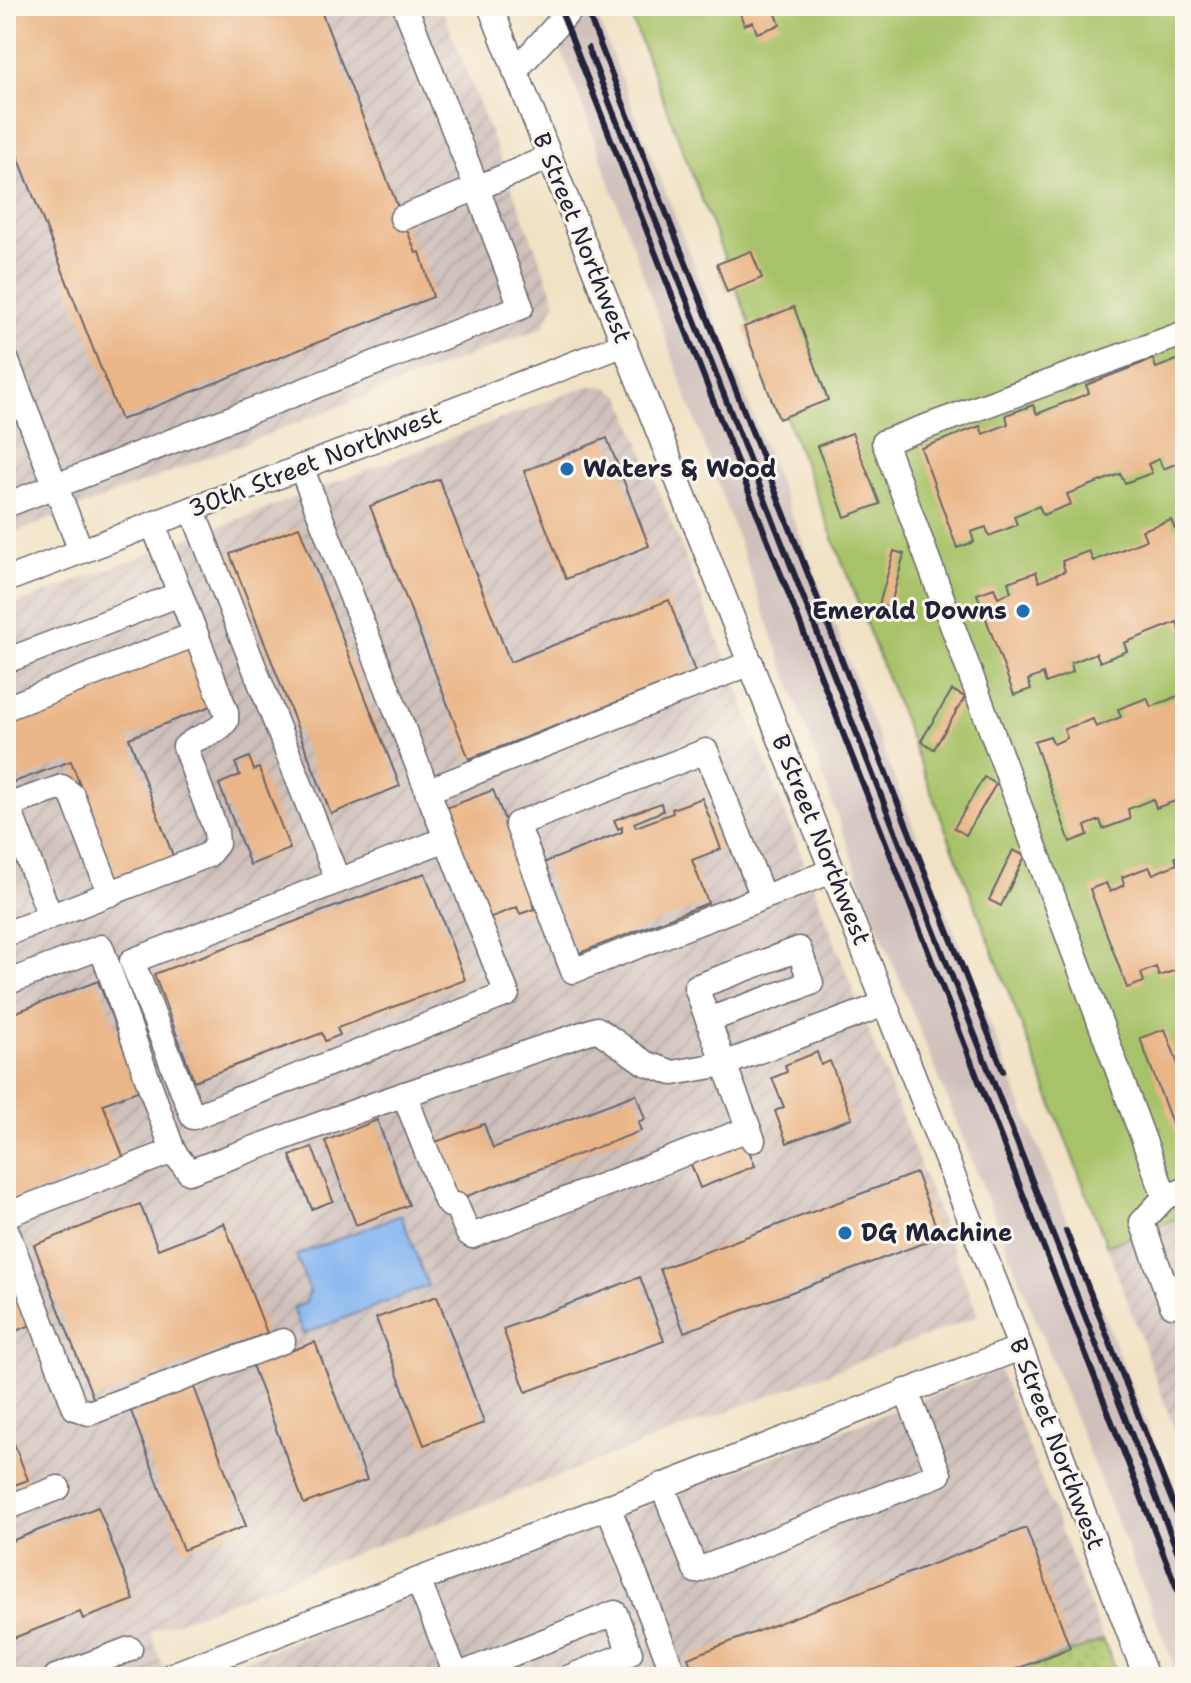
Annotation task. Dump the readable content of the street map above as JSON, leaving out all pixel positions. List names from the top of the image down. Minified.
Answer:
{"streets":{"street":["B Street Northwest","30th Street Northwest"]},"crossings":[["B Street Northwest","30th Street Northwest"]],"places":["Waters & Wood","Emerald Downs","DG Machine"]}
